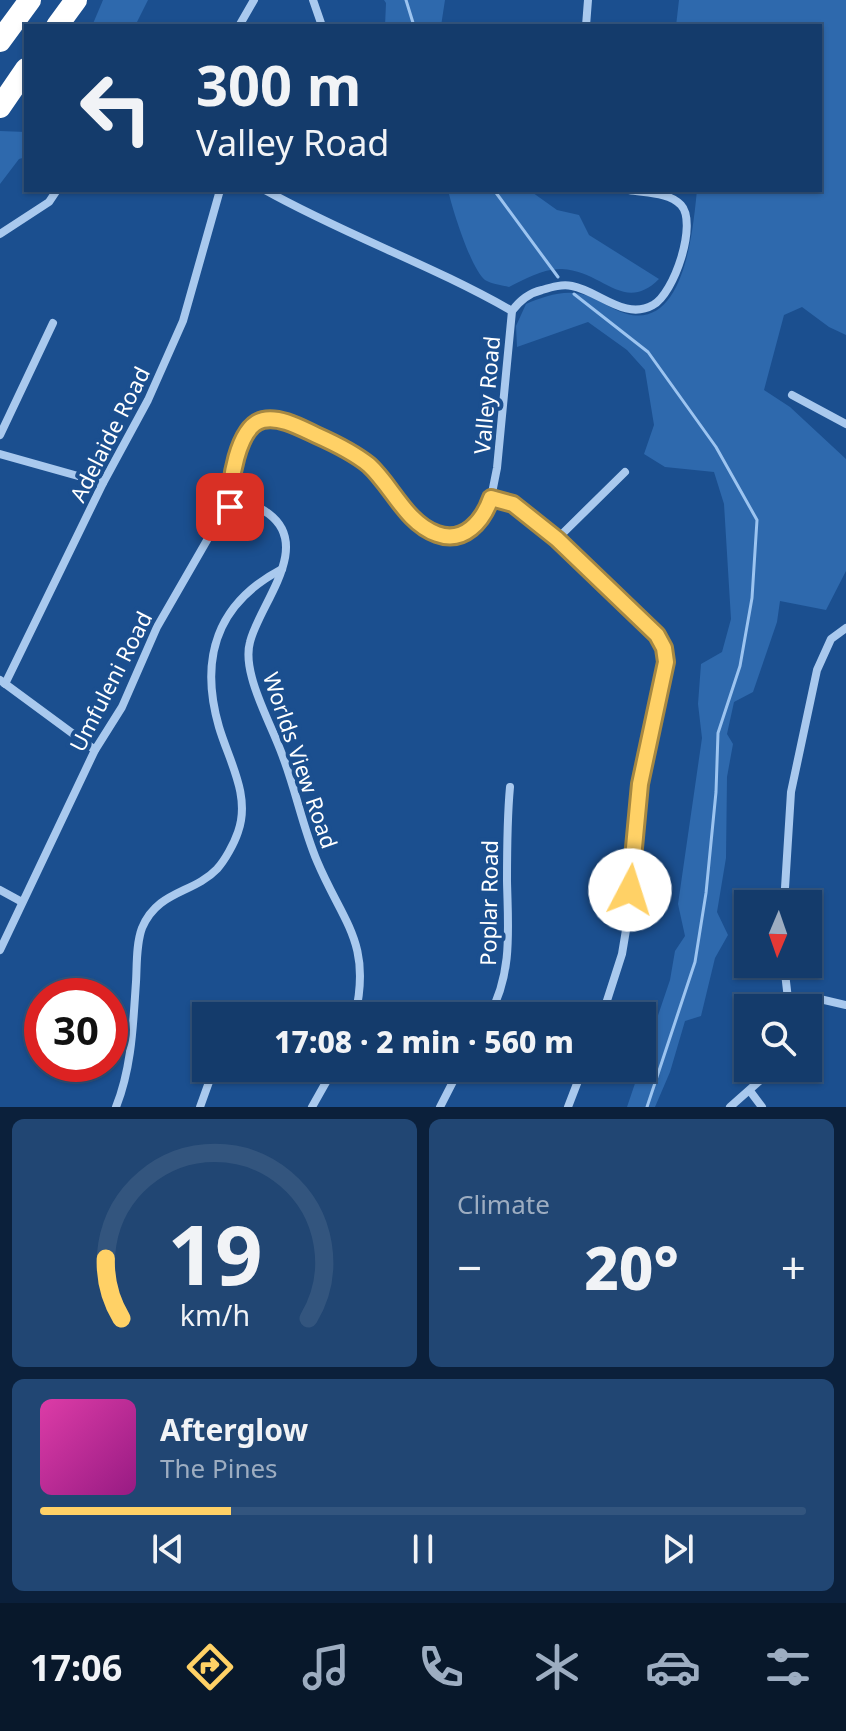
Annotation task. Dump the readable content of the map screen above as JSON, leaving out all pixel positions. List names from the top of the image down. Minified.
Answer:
{"streets":{"street":["Valley Road","Adelaide Road","Umfuleni Road","Worlds View Road","Poplar Road"]},"crossings":[["Valley Road","Umfuleni Road"],["Umfuleni Road","Worlds View Road"]],"north":"bottom","page":{"turn":["300 m","Valley Road"],"limit":"30","trip":"17:08 · 2 min · 560 m","tile":"Climate","heat":["−","20°","+"],"song":["Afterglow","The Pines"],"tabs":"17:06","gauge":["19","km/h"]}}
